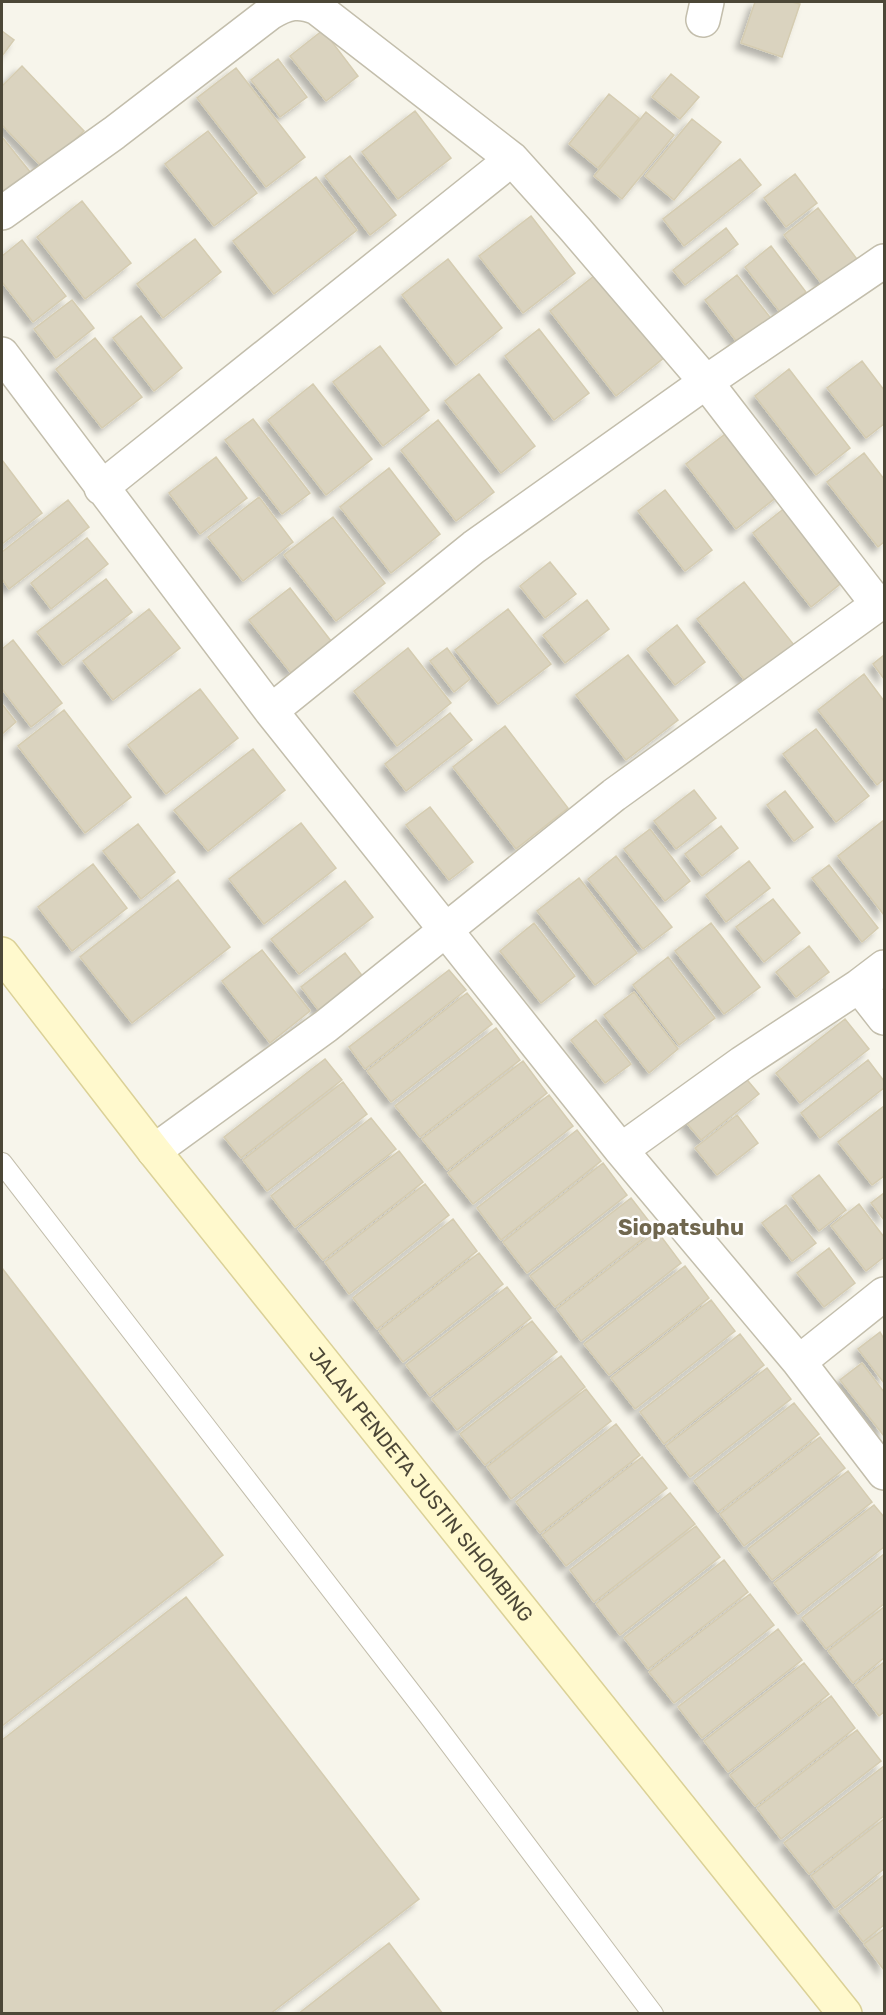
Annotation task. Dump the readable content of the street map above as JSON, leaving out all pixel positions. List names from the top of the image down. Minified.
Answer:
{"streets":{"street":["JALAN PENDETA JUSTIN SIHOMBING"]},"districts":["Siopatsuhu"]}
